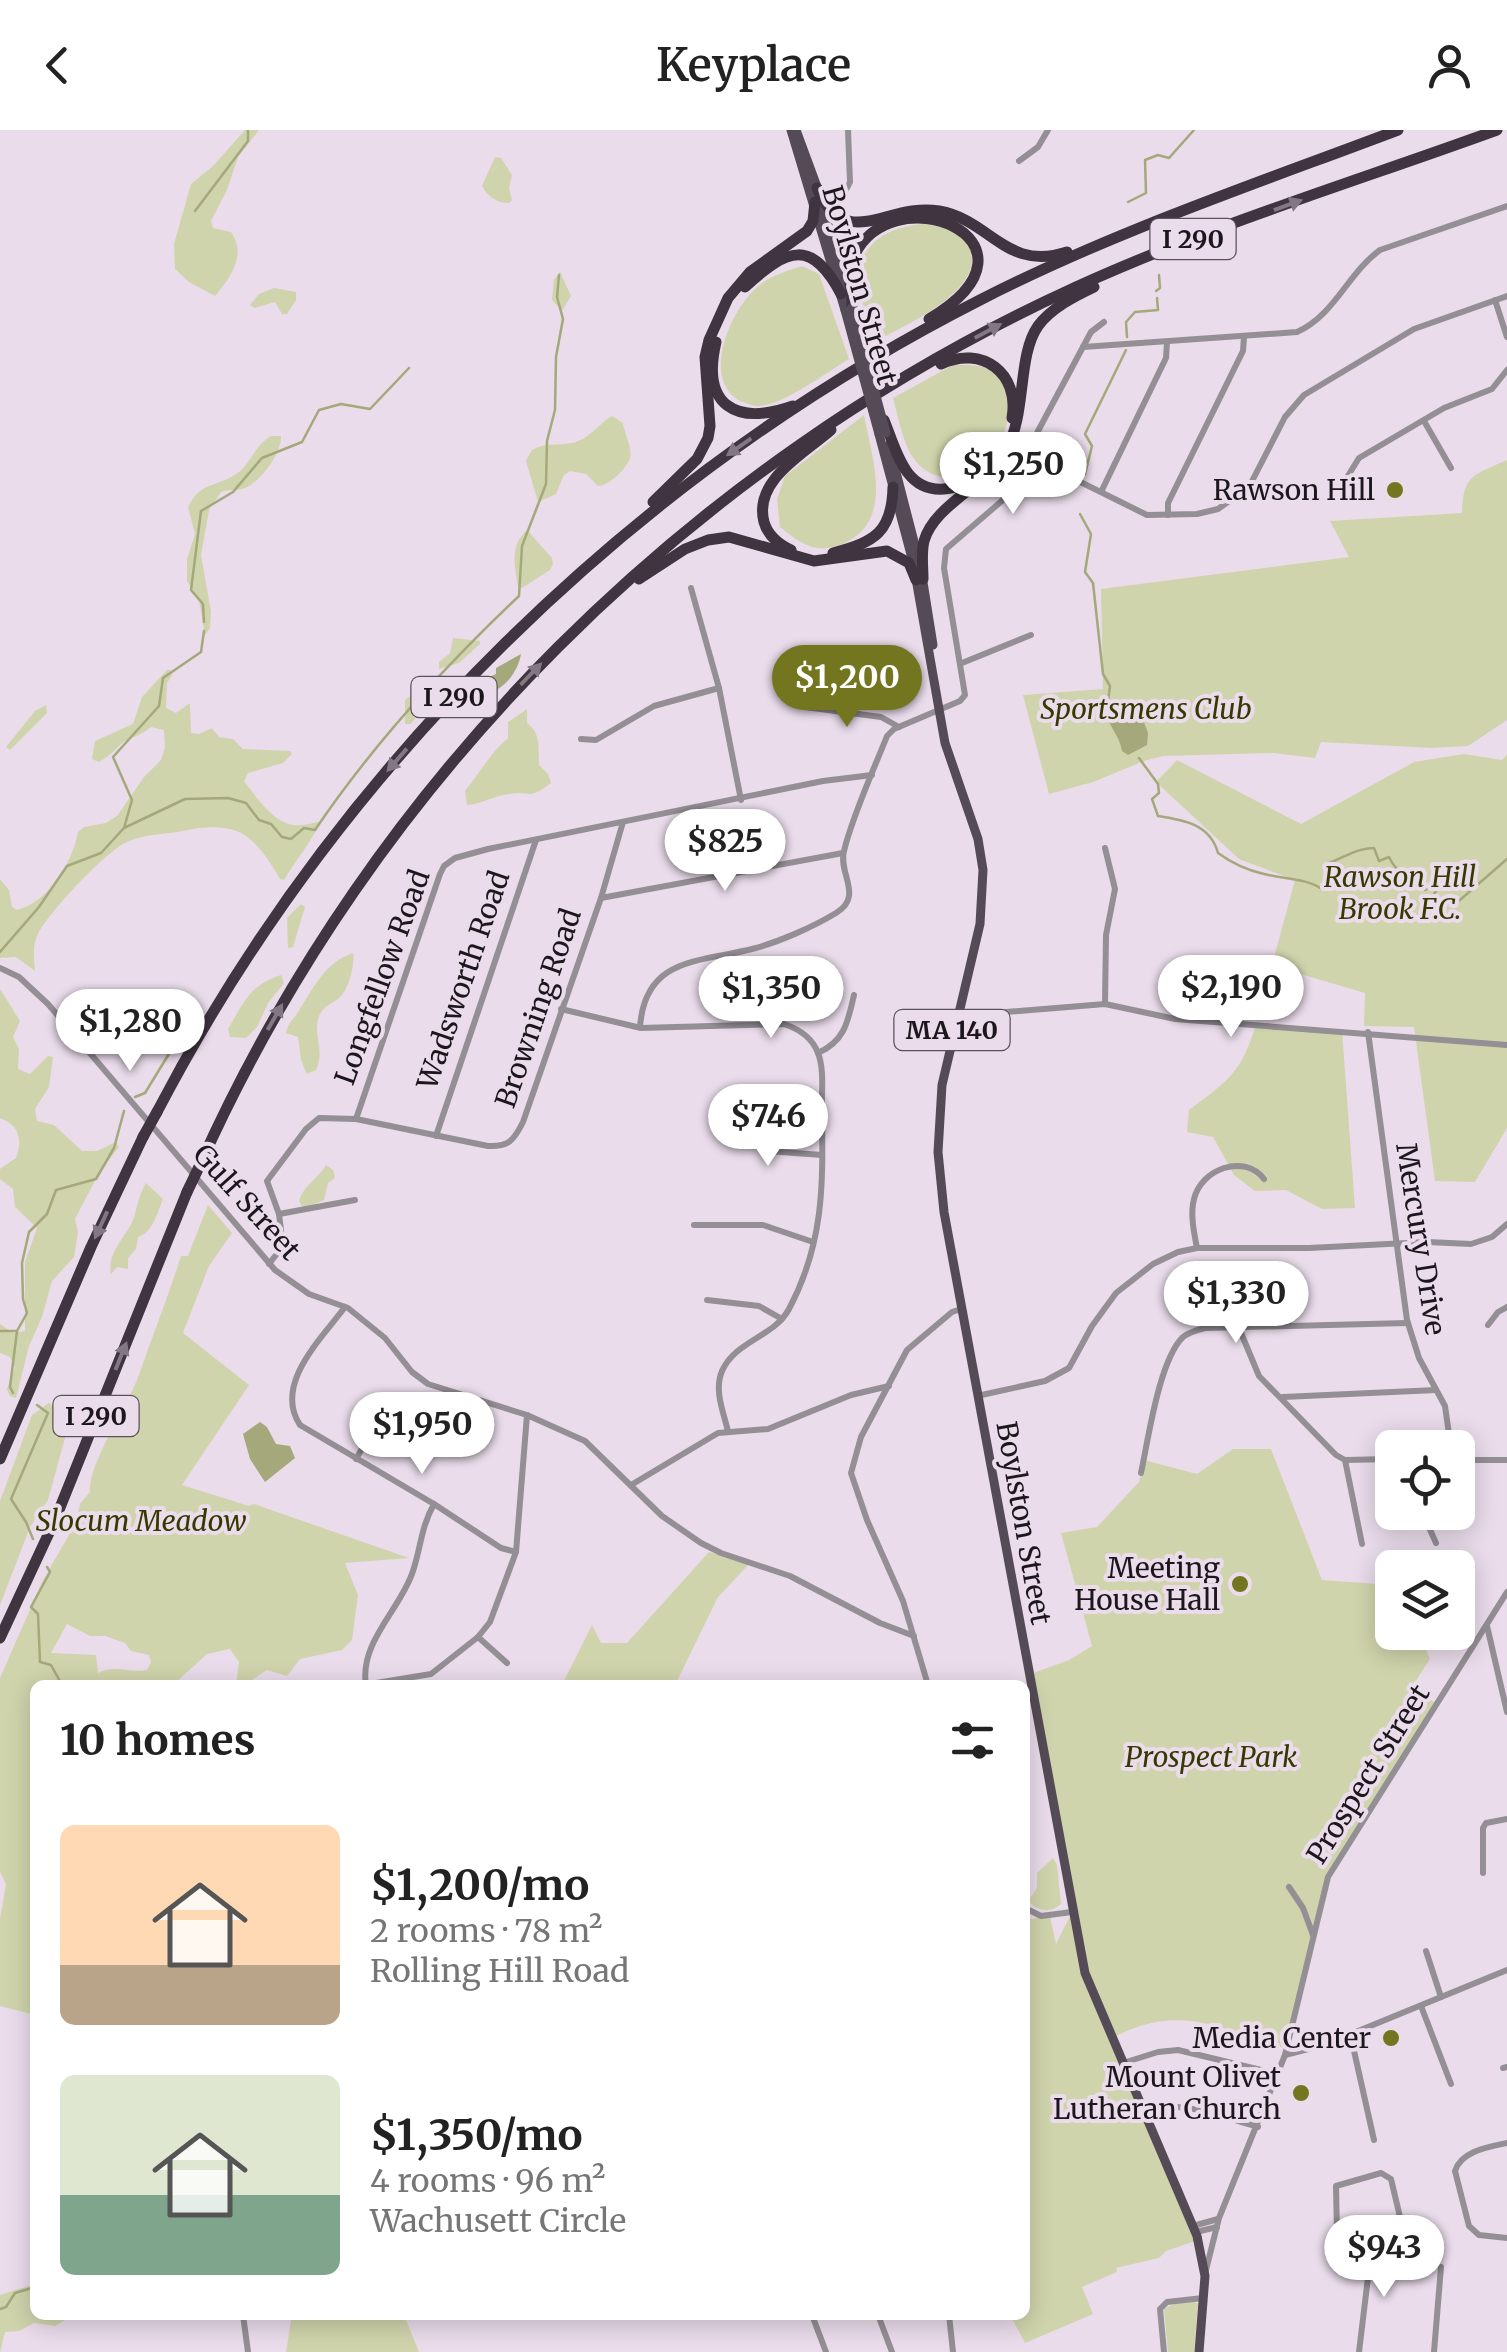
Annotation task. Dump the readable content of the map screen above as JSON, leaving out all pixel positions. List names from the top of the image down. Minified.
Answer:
{"streets":{"highway":["I 290"],"main road":["Boylston Street","MA 140"],"street":["Longfellow Road","Wadsworth Road","Browning Road","Gulf Street","Mercury Drive","Prospect Street"]},"crossings":[["Boylston Street","Prospect Street"],["Longfellow Road","Wadsworth Road"],["Longfellow Road","Browning Road"],["Wadsworth Road","Browning Road"],["Browning Road","Gulf Street"]],"parks":["Sportsmens Club","Rawson Hill Brook F.C.","Slocum Meadow","Prospect Park"],"places":["Rawson Hill","Meeting House Hall","Media Center","Mount Olivet Lutheran Church"],"page":{"header":"Keyplace","price":["$1,250","$1,200","$825","$2,190","$1,350","$1,280","$746","$1,330","$1,950","$943"],"heading":"10 homes","list":[{"name":"$1,200/mo","note":"2 rooms · 78 m² · Rolling Hill Road"},{"name":"$1,350/mo","note":"4 rooms · 96 m² · Wachusett Circle"}]}}
